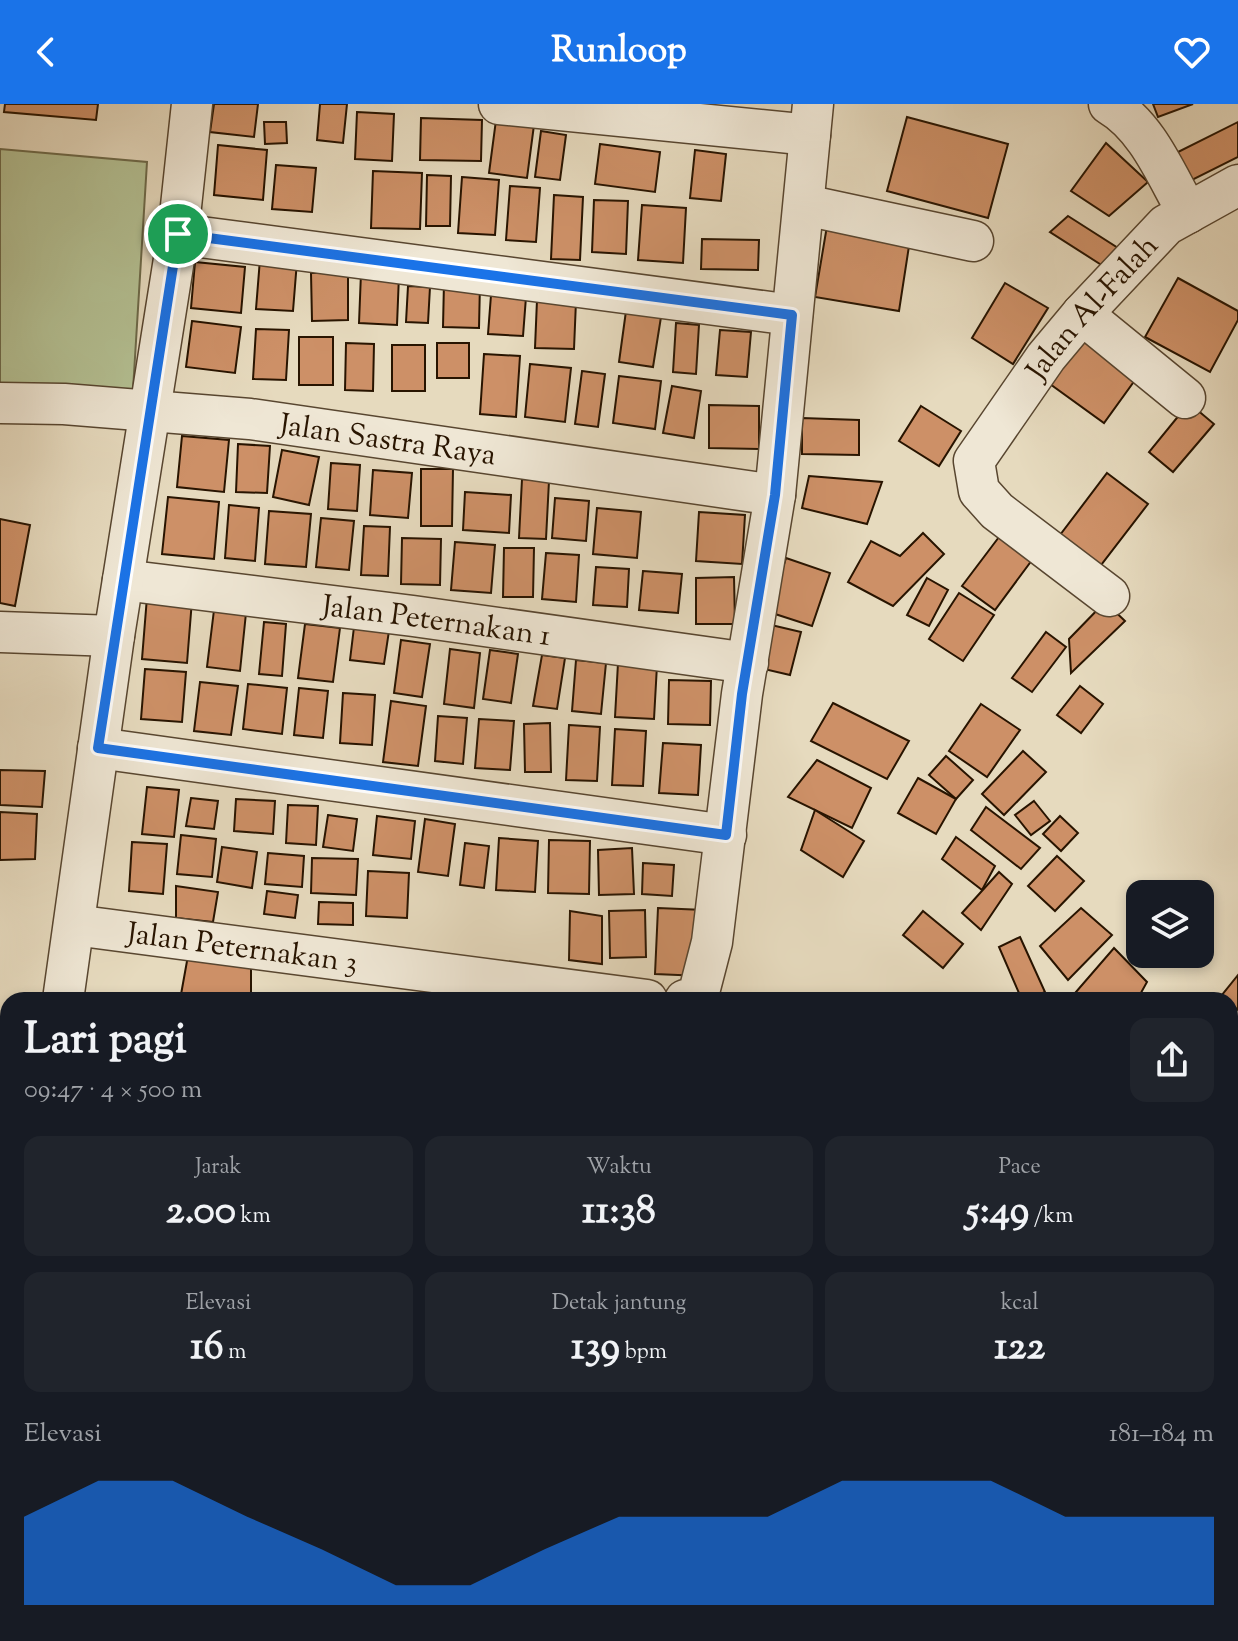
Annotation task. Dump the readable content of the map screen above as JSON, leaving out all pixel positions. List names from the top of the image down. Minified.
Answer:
{"streets":{"street":["Jalan Al-Falah","Jalan Sastra Raya","Jalan Peternakan 1","Jalan Peternakan 3"]},"page":{"header":"Runloop","heading":["Lari pagi","09:47 · 4 × 500 m"],"stats":[["Jarak","2.00 km"],["Waktu","11:38"],["Pace","5:49 /km"],["Elevasi","16 m"],["Detak jantung","139 bpm"],["kcal","122"]],"chart":["Elevasi","181–184 m"]}}
